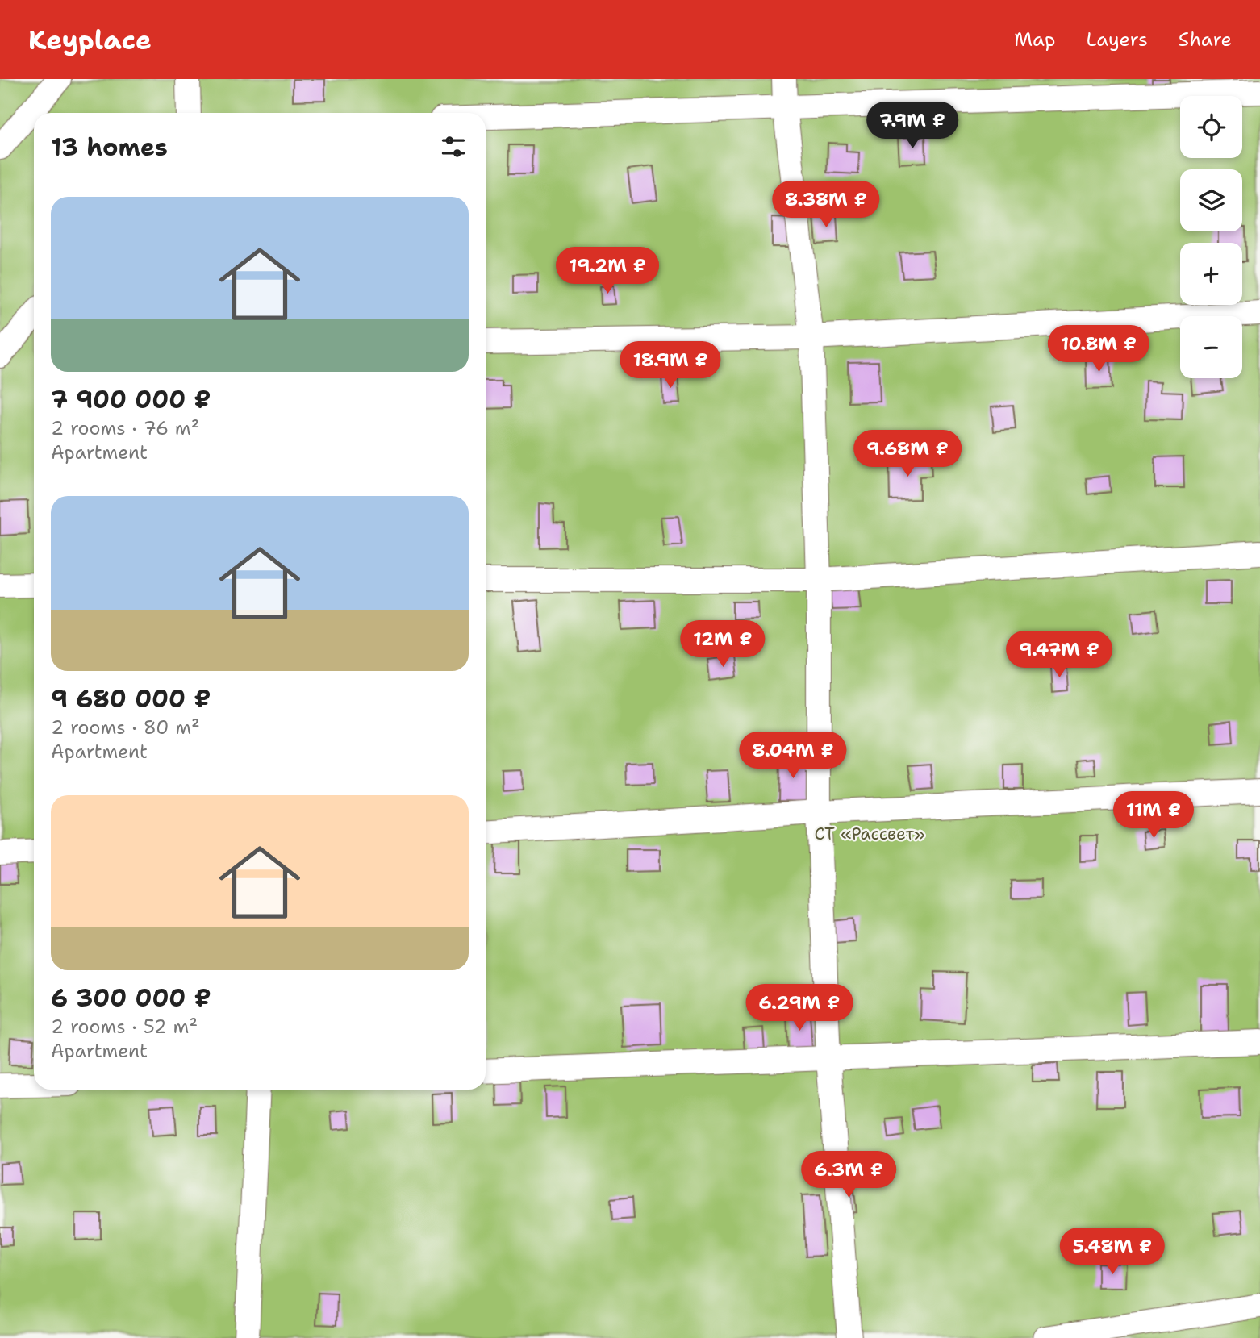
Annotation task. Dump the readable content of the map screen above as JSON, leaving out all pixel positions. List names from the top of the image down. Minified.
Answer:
{"parks":["СТ «Рассвет»"],"page":{"header":"Keyplace","nav":["Map","Layers","Share"],"map_buttons":["+","−"],"price":["7.9M ₽","8.38M ₽","19.2M ₽","10.8M ₽","18.9M ₽","9.68M ₽","12M ₽","9.47M ₽","8.04M ₽","11M ₽","6.29M ₽","6.3M ₽","5.48M ₽"],"heading":"13 homes","list":[{"name":"7 900 000 ₽","note":"2 rooms · 76 m² · Apartment"},{"name":"9 680 000 ₽","note":"2 rooms · 80 m² · Apartment"},{"name":"6 300 000 ₽","note":"2 rooms · 52 m² · Apartment"}]}}
